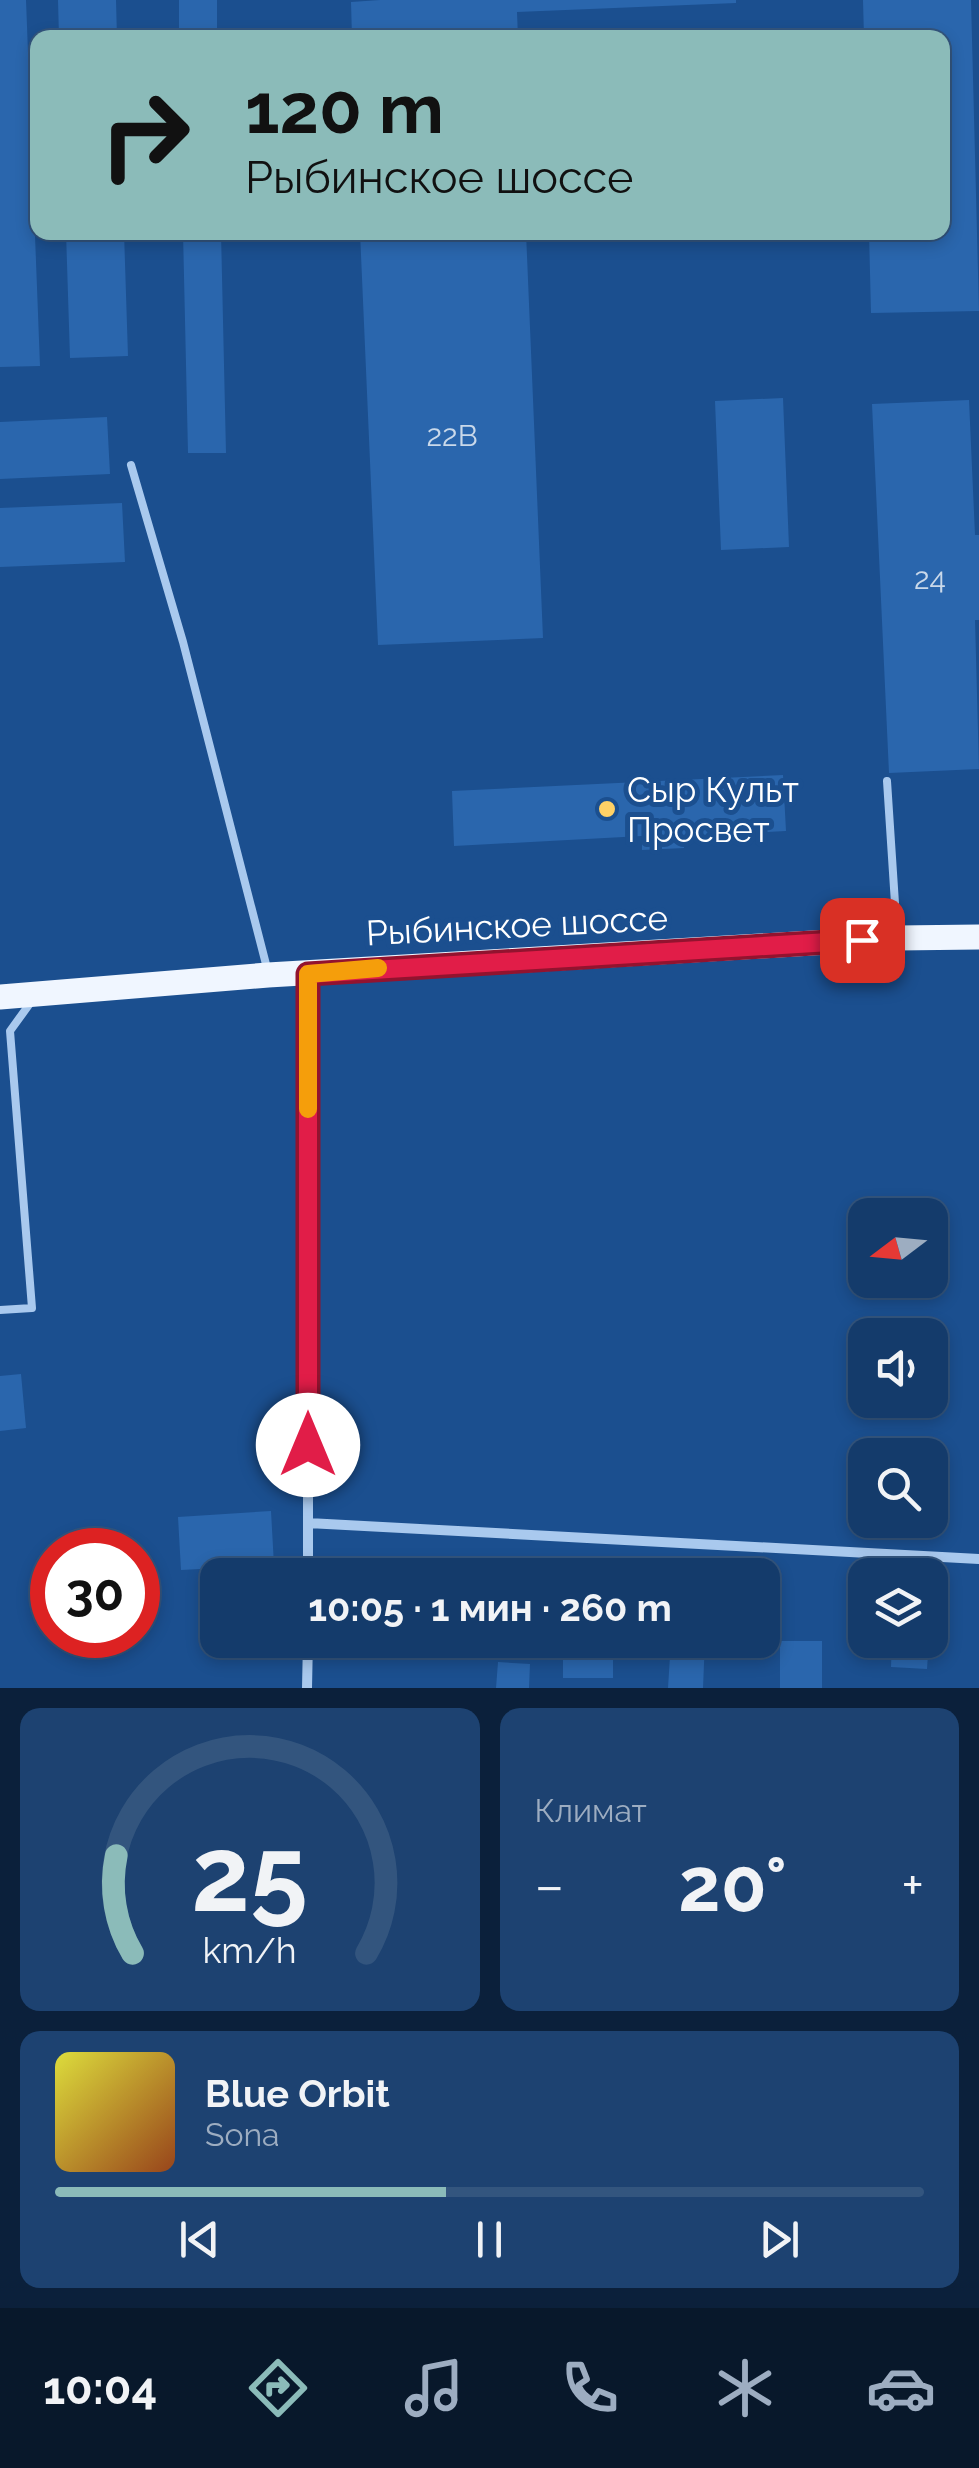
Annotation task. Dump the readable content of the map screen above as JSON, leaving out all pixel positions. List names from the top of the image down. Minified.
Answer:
{"streets":{"main road":["Рыбинское шоссе"]},"places":["Сыр Культ Просвет"],"house_numbers":["22В","24"],"north":"left","page":{"turn":["120 m","Рыбинское шоссе"],"limit":"30","trip":"10:05 · 1 мин · 260 m","tile":"Климат","heat":["−","20°","+"],"song":["Blue Orbit","Sona"],"tabs":"10:04","gauge":["25","km/h"]}}
